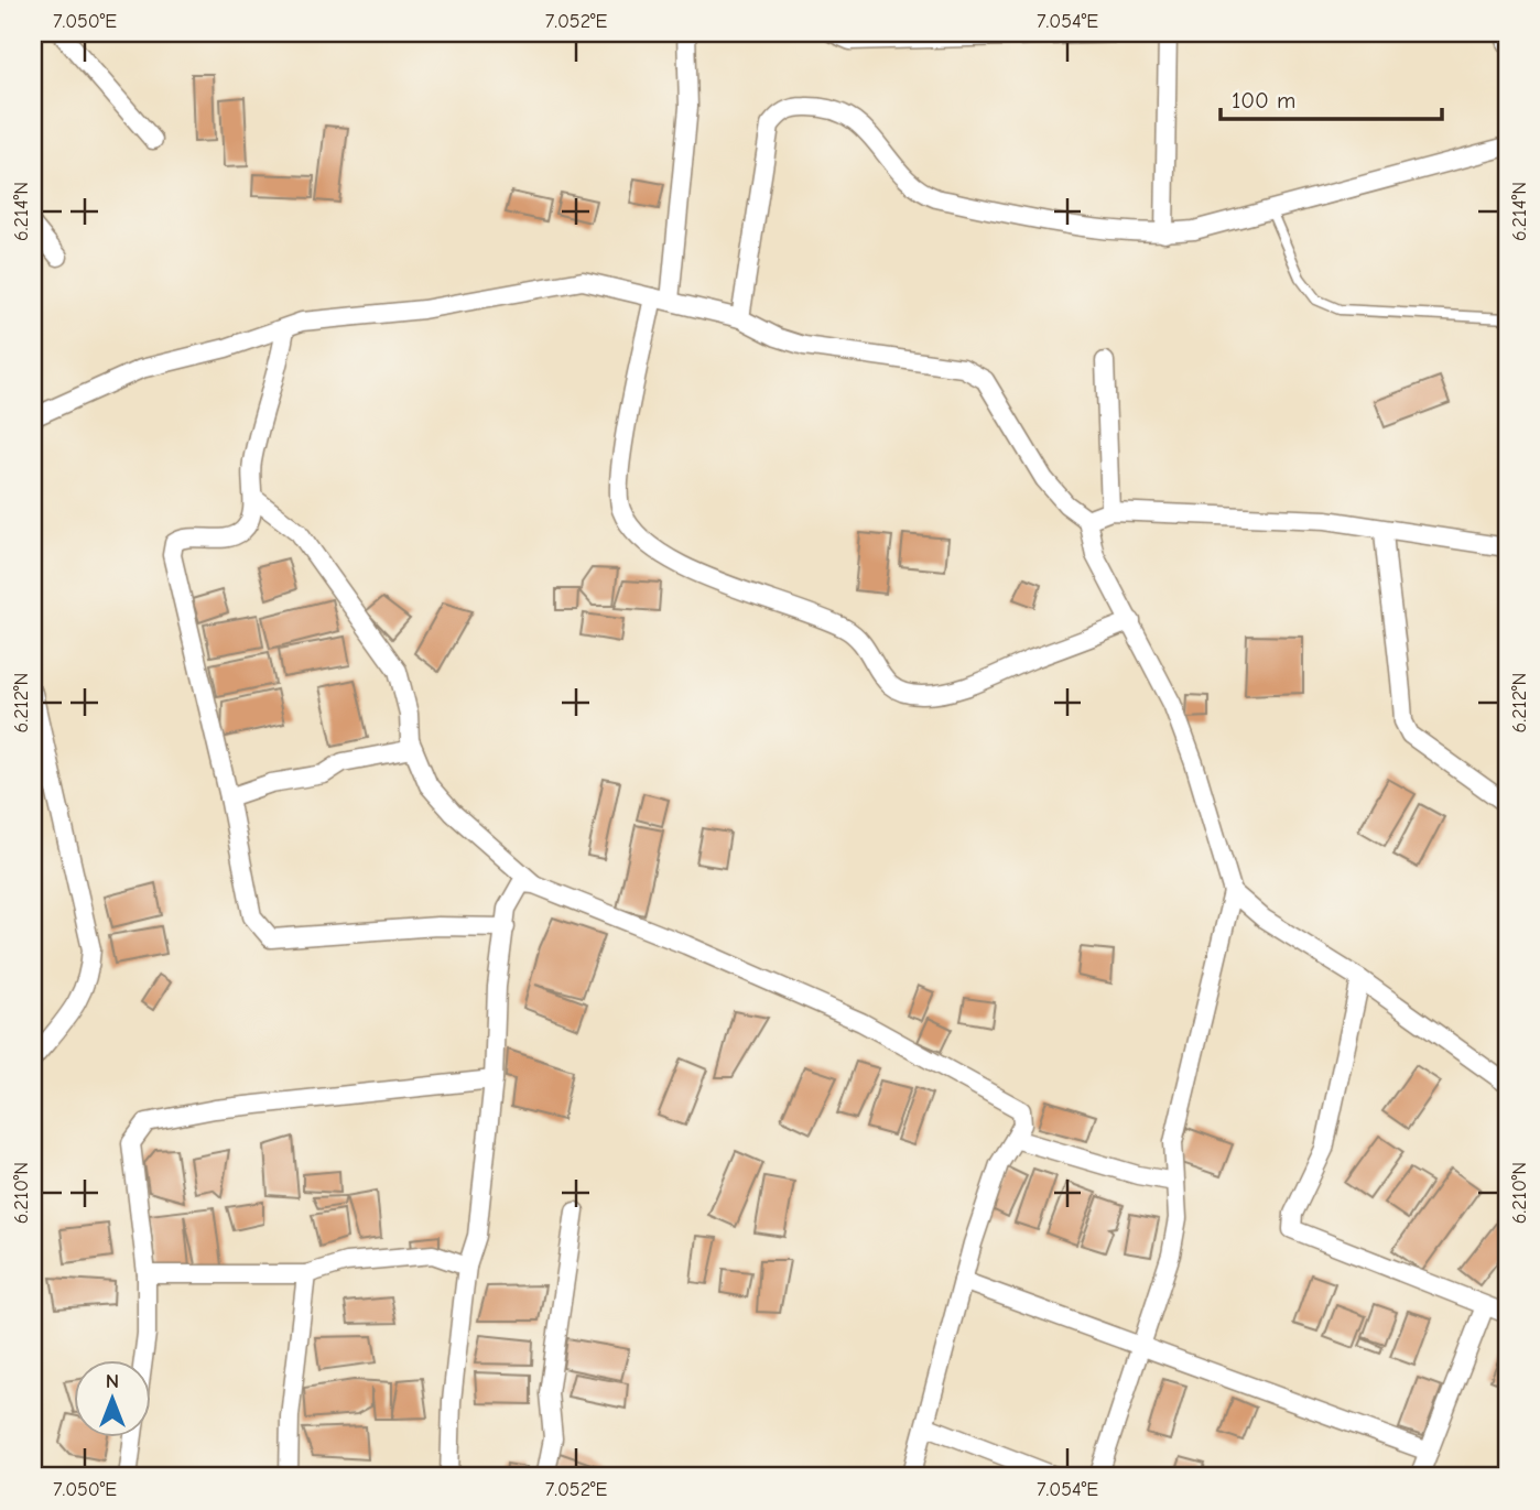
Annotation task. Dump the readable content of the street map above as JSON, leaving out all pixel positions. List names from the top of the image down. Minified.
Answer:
{"scale_bar":"100 m","north":"top","coordinates":["7.050°E","7.052°E","7.054°E","6.214°N","6.212°N","6.210°N"]}
